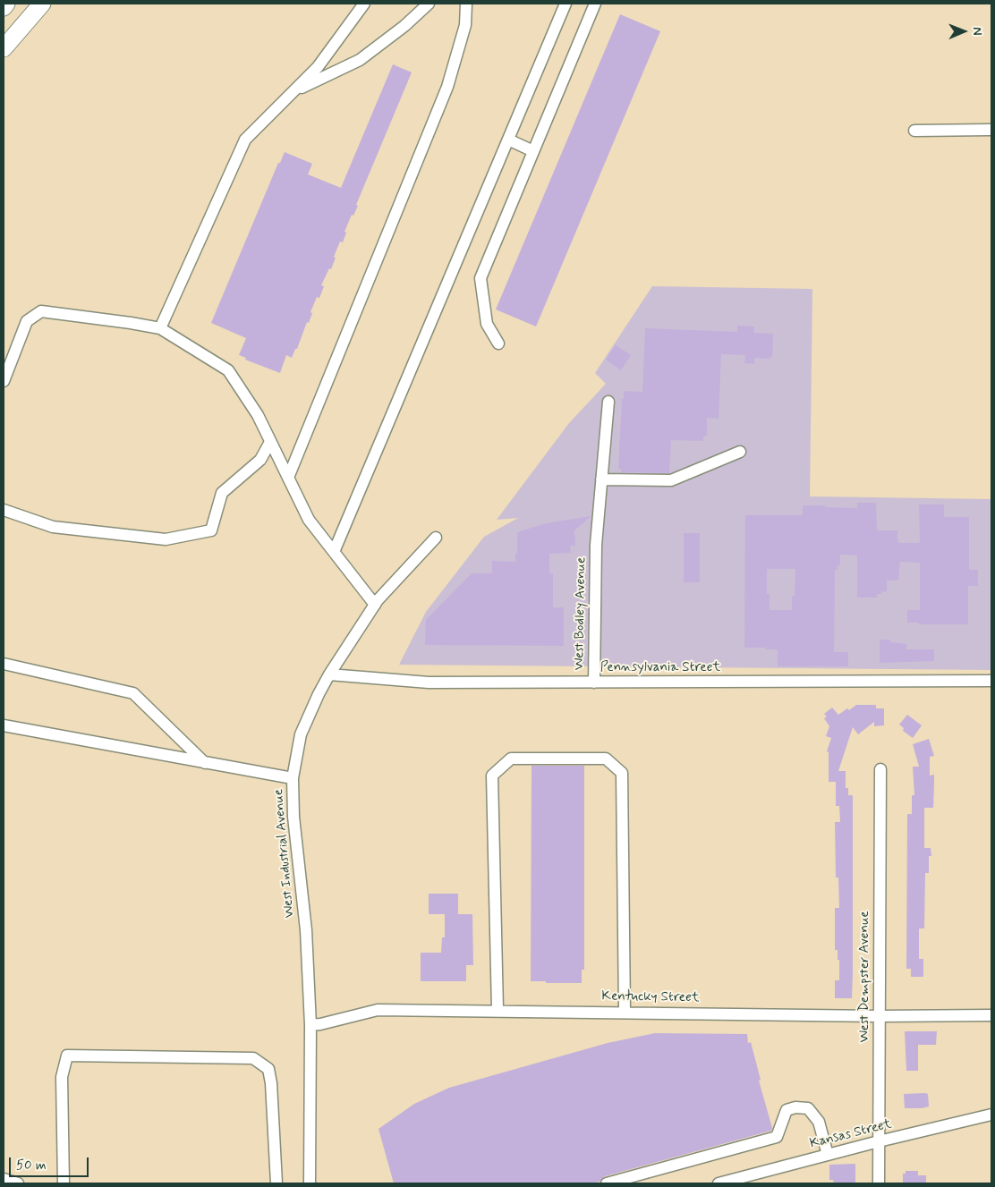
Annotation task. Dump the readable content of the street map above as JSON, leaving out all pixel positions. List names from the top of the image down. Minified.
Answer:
{"streets":{"street":["West Bodley Avenue","Pennsylvania Street","West Industrial Avenue","West Dempster Avenue","Kentucky Street","Kansas Street"]},"crossings":[["West Bodley Avenue","Pennsylvania Street"],["Pennsylvania Street","West Industrial Avenue"],["West Industrial Avenue","Kentucky Street"],["West Dempster Avenue","Kentucky Street"],["West Dempster Avenue","Kansas Street"]],"scale_bar":"50 m","north":"right"}
